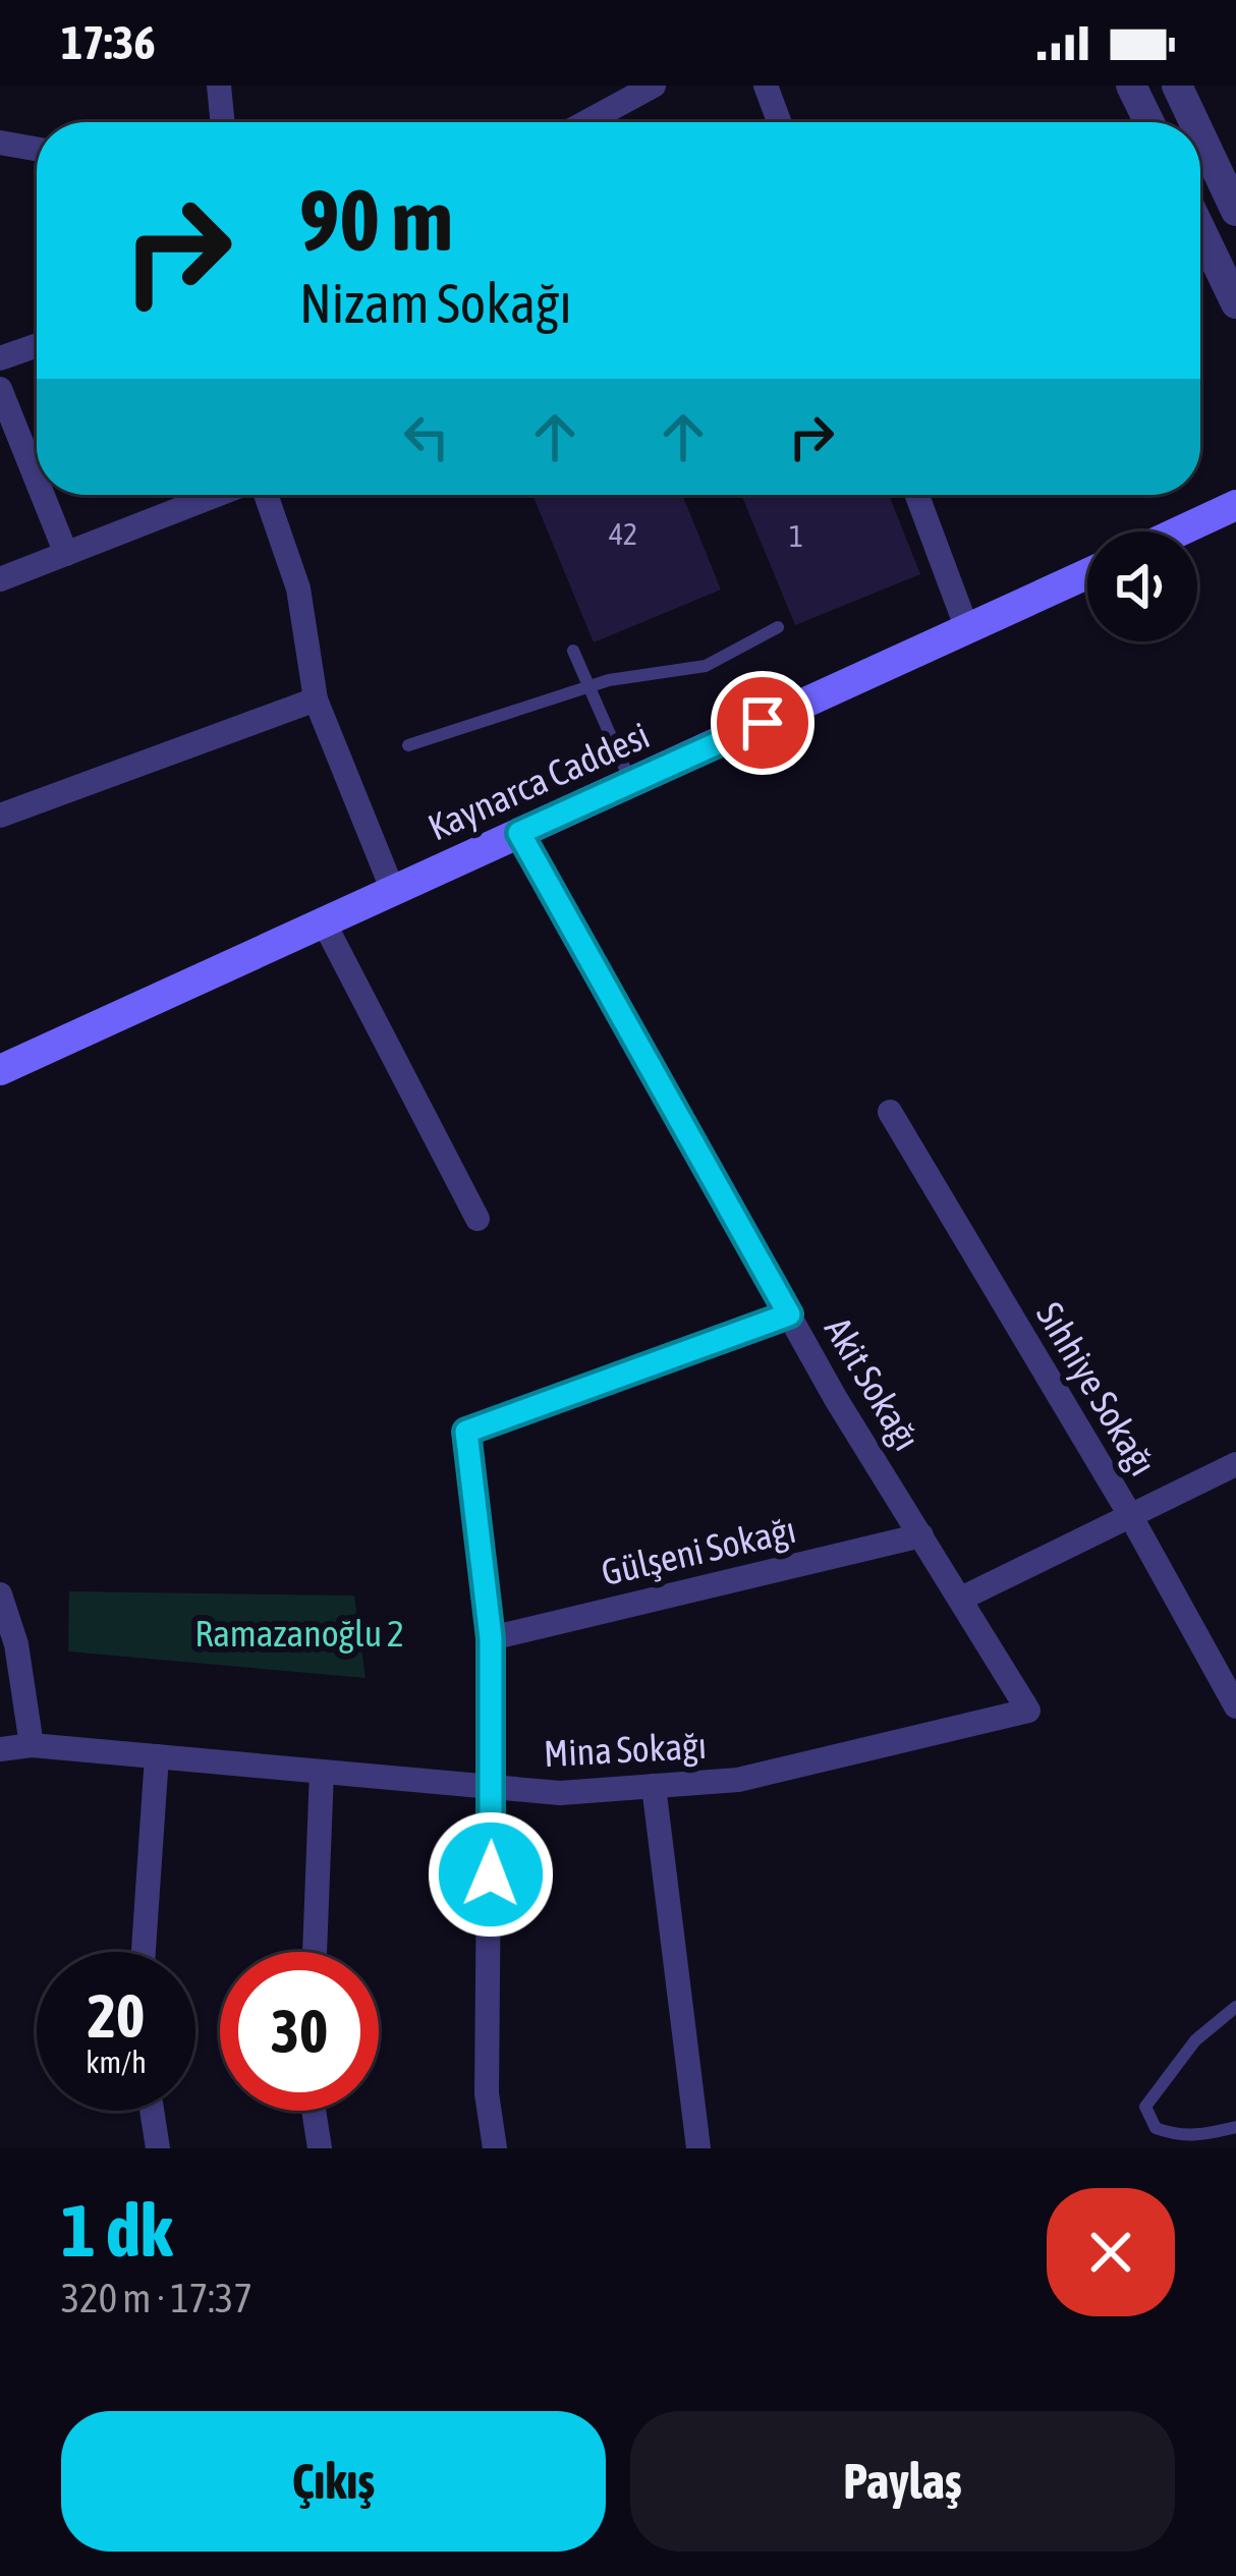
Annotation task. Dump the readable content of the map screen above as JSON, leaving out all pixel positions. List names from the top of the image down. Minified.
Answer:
{"streets":{"main road":["Kaynarca Caddesi"],"street":["Akit Sokağı","Sıhhiye Sokağı","Gülşeni Sokağı","Mina Sokağı"]},"crossings":[["Kaynarca Caddesi","Akit Sokağı"],["Akit Sokağı","Gülşeni Sokağı"],["Akit Sokağı","Mina Sokağı"]],"parks":["Ramazanoğlu 2"],"house_numbers":["42","1"],"page":{"status":"17:36","turn":["90 m","Nizam Sokağı"],"speed":"20 km/h","limit":"30","heading":["1 dk","320 m · 17:37"],"buttons":["Çıkış","Paylaş"]}}
